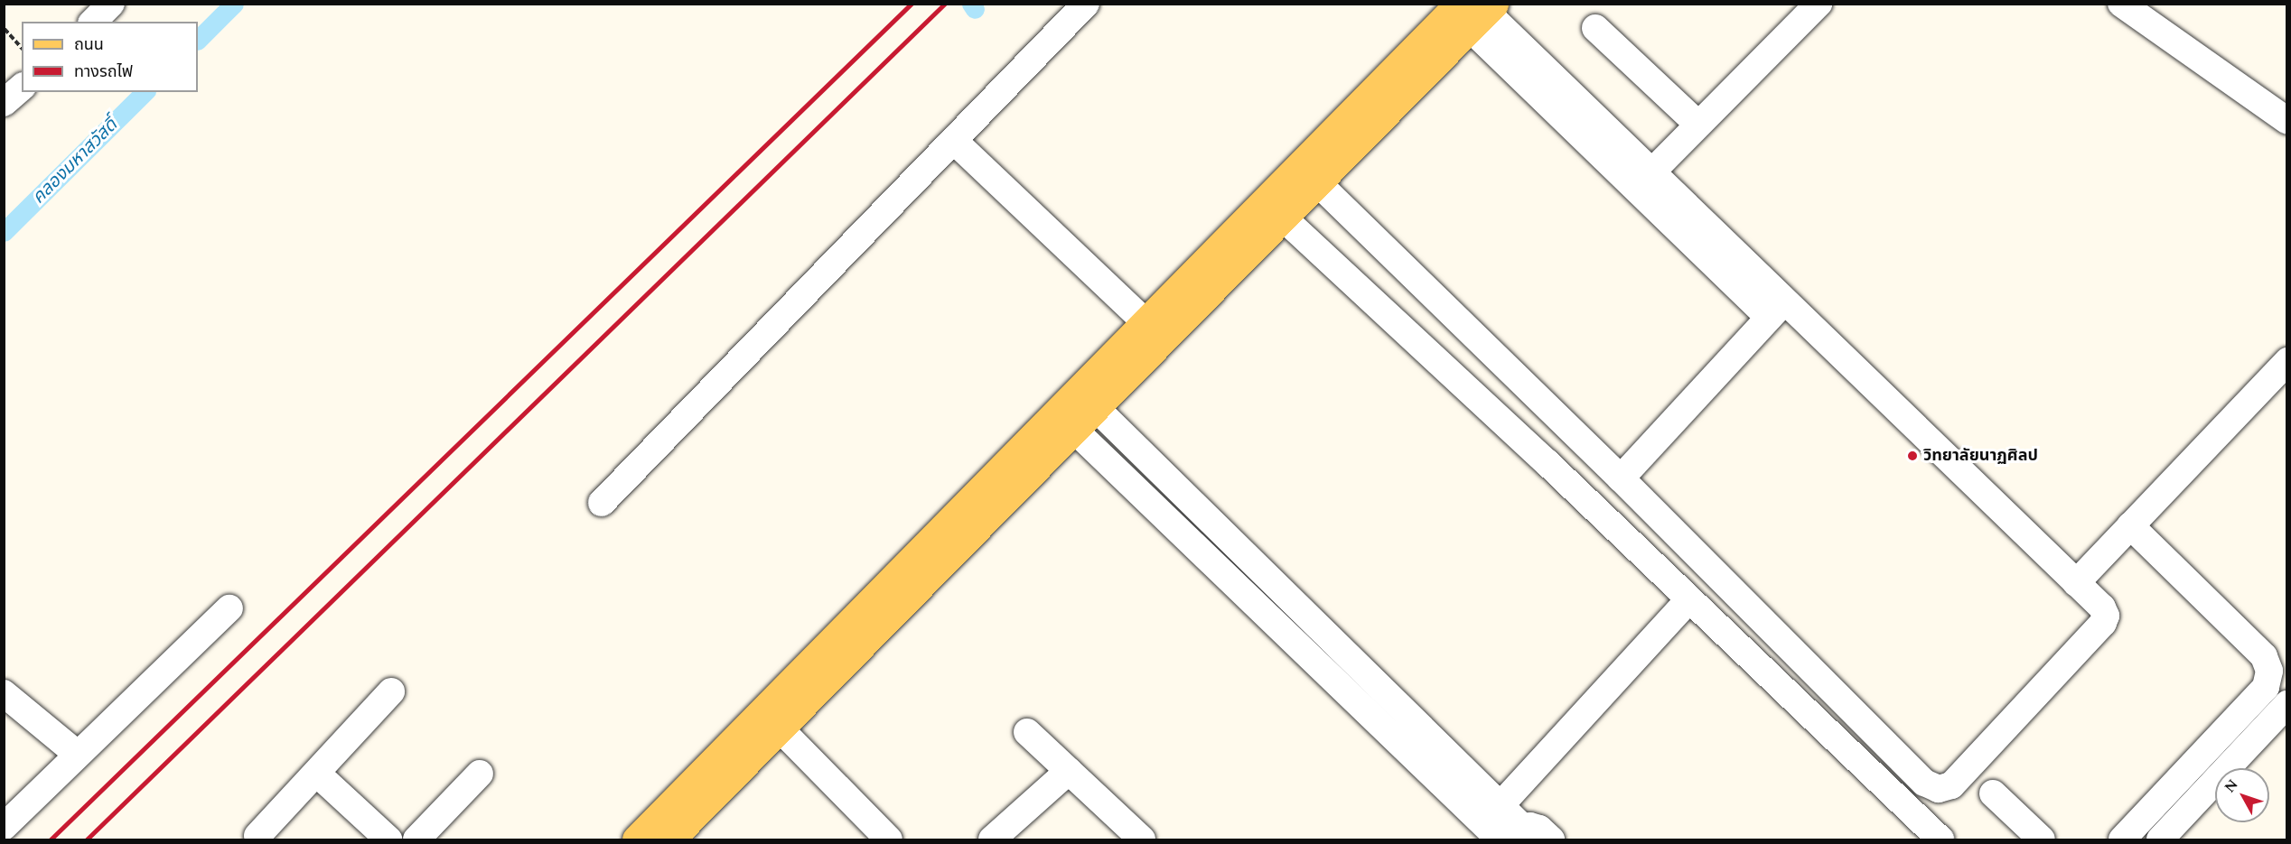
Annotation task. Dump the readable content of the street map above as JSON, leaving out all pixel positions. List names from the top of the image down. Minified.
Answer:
{"water":["คลองมหาสวัสดิ์"],"places":["วิทยาลัยนาฏศิลป"],"legend":["ถนน","ทางรถไฟ"],"north":"top left"}
